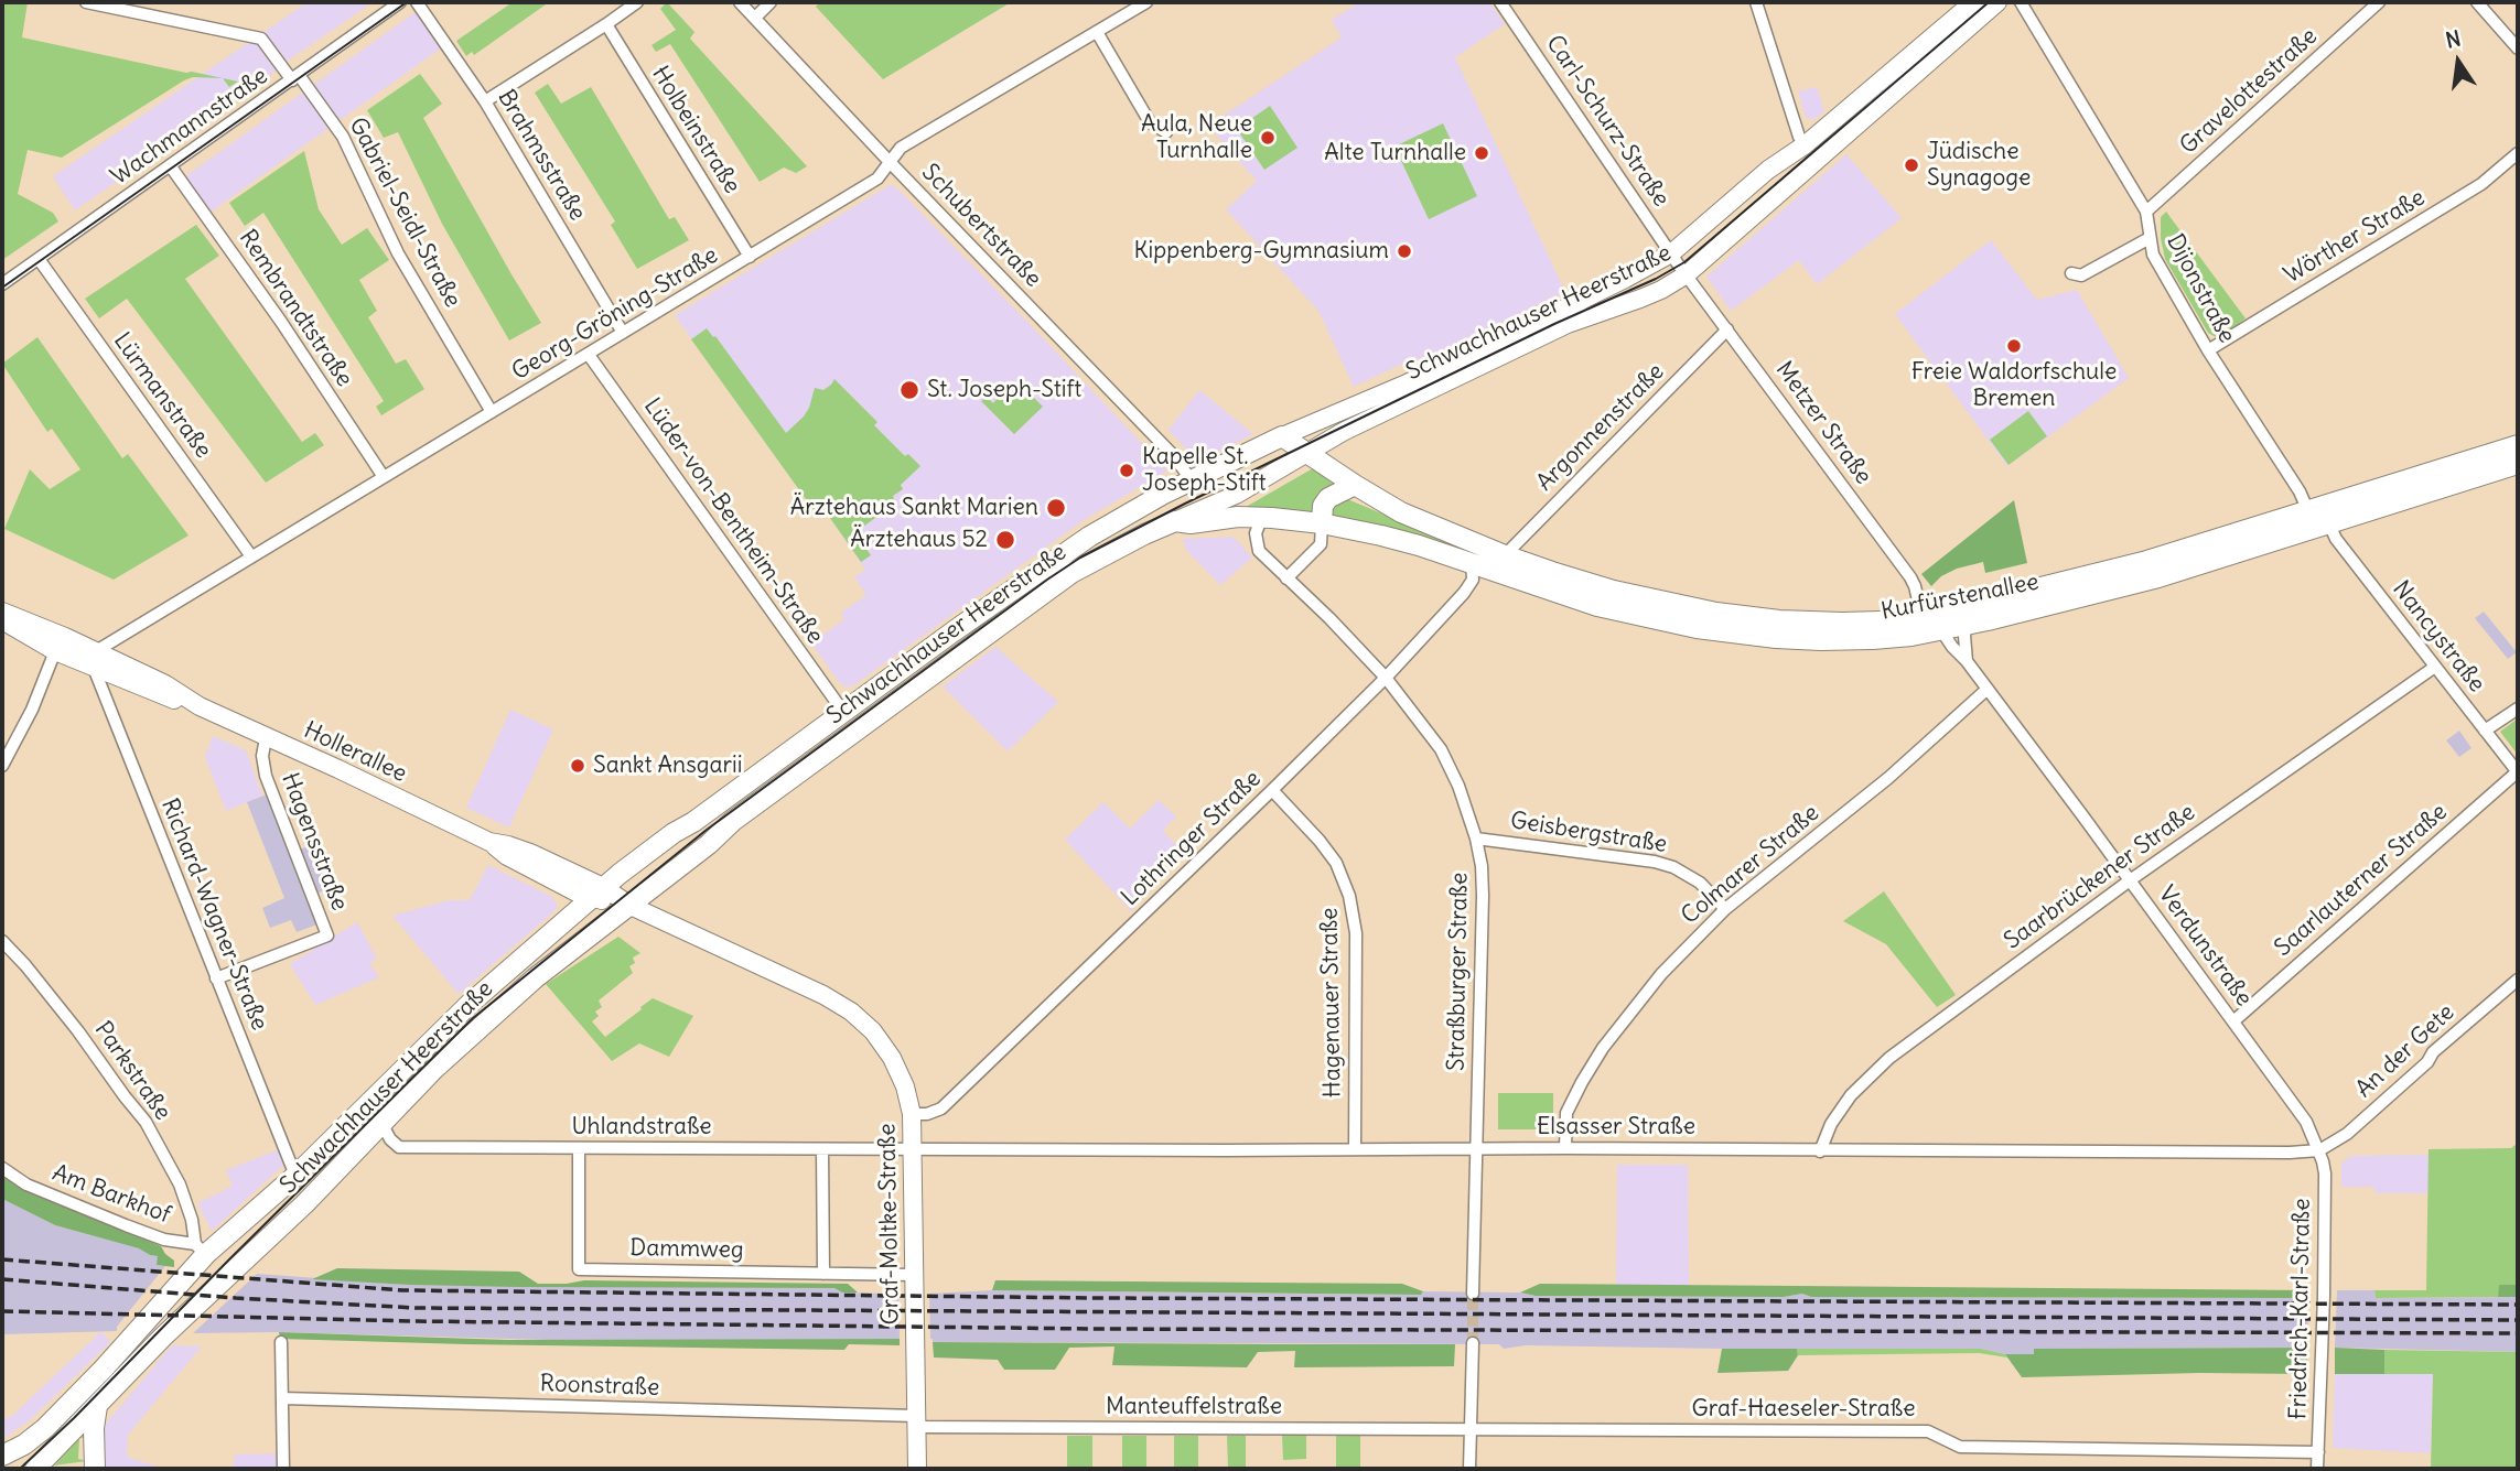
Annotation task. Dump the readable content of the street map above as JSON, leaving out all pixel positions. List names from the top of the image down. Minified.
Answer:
{"streets":{"main road":["Schwachhauser Heerstraße","Kurfürstenallee","Hollerallee","Graf-Moltke-Straße"],"street":["Gravelottestraße","Carl-Schurz-Straße","Wachmannstraße","Holbeinstraße","Brahmsstraße","Gabriel-Seidl-Straße","Schubertstraße","Wörther Straße","Dijonstraße","Rembrandtstraße","Georg-Gröning-Straße","Lürmanstraße","Metzer Straße","Argonnenstraße","Lüder-von-Bentheim-Straße","Nancystraße","Geisbergstraße","Lothringer Straße","Hagensstraße","Colmarer Straße","Saarbrückener Straße","Saarlauterner Straße","Richard-Wagner-Straße","Verdunstraße","Straßburger Straße","Hagenauer Straße","An der Gete","Parkstraße","Uhlandstraße","Elsasser Straße","Am Barkhof","Dammweg","Friedrich-Karl-Straße","Roonstraße","Manteuffelstraße","Graf-Haeseler-Straße"]},"crossings":[["Gravelottestraße","Dijonstraße"],["Carl-Schurz-Straße","Schwachhauser Heerstraße"],["Carl-Schurz-Straße","Metzer Straße"],["Wachmannstraße","Gabriel-Seidl-Straße"],["Wachmannstraße","Rembrandtstraße"],["Wachmannstraße","Lürmanstraße"],["Holbeinstraße","Georg-Gröning-Straße"],["Brahmsstraße","Georg-Gröning-Straße"],["Gabriel-Seidl-Straße","Georg-Gröning-Straße"],["Schubertstraße","Schwachhauser Heerstraße"],["Schubertstraße","Georg-Gröning-Straße"],["Wörther Straße","Dijonstraße"],["Dijonstraße","Kurfürstenallee"],["Rembrandtstraße","Georg-Gröning-Straße"],["Schwachhauser Heerstraße","Metzer Straße"],["Schwachhauser Heerstraße","Lüder-von-Bentheim-Straße"],["Schwachhauser Heerstraße","Kurfürstenallee"],["Schwachhauser Heerstraße","Hollerallee"],["Schwachhauser Heerstraße","Richard-Wagner-Straße"],["Schwachhauser Heerstraße","Parkstraße"],["Schwachhauser Heerstraße","Uhlandstraße"],["Schwachhauser Heerstraße","Am Barkhof"],["Schwachhauser Heerstraße","Graf-Moltke-Straße"],["Georg-Gröning-Straße","Lürmanstraße"],["Georg-Gröning-Straße","Lüder-von-Bentheim-Straße"],["Georg-Gröning-Straße","Hollerallee"],["Georg-Gröning-Straße","Richard-Wagner-Straße"],["Metzer Straße","Argonnenstraße"],["Metzer Straße","Kurfürstenallee"],["Argonnenstraße","Kurfürstenallee"],["Kurfürstenallee","Nancystraße"],["Kurfürstenallee","Lothringer Straße"],["Kurfürstenallee","Verdunstraße"],["Kurfürstenallee","Straßburger Straße"],["Nancystraße","Saarbrückener Straße"],["Nancystraße","Saarlauterner Straße"],["Hollerallee","Hagensstraße"],["Hollerallee","Richard-Wagner-Straße"],["Hollerallee","Graf-Moltke-Straße"],["Geisbergstraße","Colmarer Straße"],["Geisbergstraße","Straßburger Straße"],["Lothringer Straße","Straßburger Straße"],["Lothringer Straße","Hagenauer Straße"],["Lothringer Straße","Graf-Moltke-Straße"],["Hagensstraße","Richard-Wagner-Straße"],["Colmarer Straße","Verdunstraße"],["Colmarer Straße","Elsasser Straße"],["Saarbrückener Straße","Verdunstraße"],["Saarbrückener Straße","Elsasser Straße"],["Saarlauterner Straße","Verdunstraße"],["Verdunstraße","An der Gete"],["Verdunstraße","Elsasser Straße"],["Verdunstraße","Friedrich-Karl-Straße"],["Straßburger Straße","Elsasser Straße"],["Hagenauer Straße","Elsasser Straße"],["An der Gete","Elsasser Straße"],["An der Gete","Friedrich-Karl-Straße"],["Parkstraße","Am Barkhof"],["Uhlandstraße","Elsasser Straße"],["Uhlandstraße","Graf-Moltke-Straße"],["Uhlandstraße","Dammweg"],["Elsasser Straße","Graf-Moltke-Straße"],["Elsasser Straße","Friedrich-Karl-Straße"],["Graf-Moltke-Straße","Dammweg"],["Graf-Moltke-Straße","Roonstraße"],["Graf-Moltke-Straße","Manteuffelstraße"],["Friedrich-Karl-Straße","Graf-Haeseler-Straße"],["Roonstraße","Manteuffelstraße"],["Manteuffelstraße","Graf-Haeseler-Straße"]],"places":["Aula, Neue Turnhalle","Alte Turnhalle","Jüdische Synagoge","Kippenberg-Gymnasium","Freie Waldorfschule Bremen","St. Joseph-Stift","Kapelle St. Joseph-Stift","Ärztehaus Sankt Marien","Ärztehaus 52","Sankt Ansgarii"],"north":"top"}
